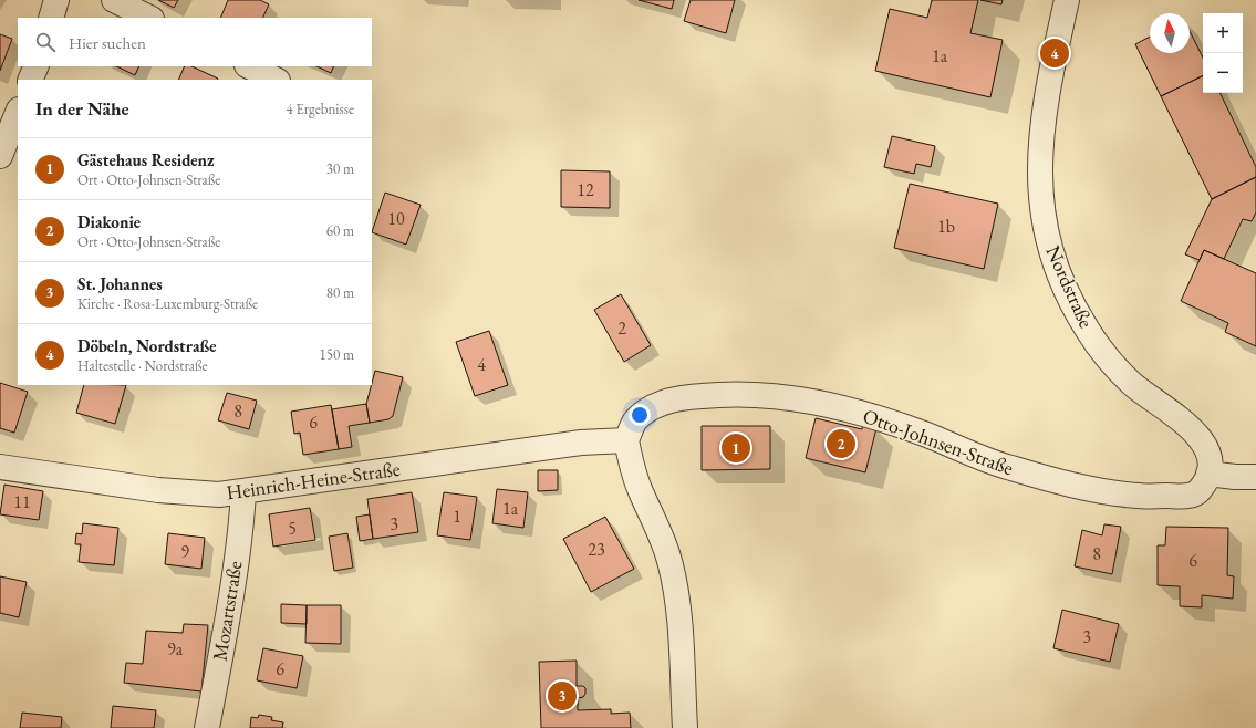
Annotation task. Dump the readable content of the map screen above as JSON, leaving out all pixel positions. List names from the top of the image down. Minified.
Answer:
{"streets":{"street":["Nordstraße","Otto-Johnsen-Straße","Heinrich-Heine-Straße","Mozartstraße"]},"crossings":[["Nordstraße","Otto-Johnsen-Straße"],["Otto-Johnsen-Straße","Heinrich-Heine-Straße"],["Heinrich-Heine-Straße","Mozartstraße"]],"house_numbers":["1a","12","10","1b","2","4","8","6","11","1a","1","3","5","23","9","8","6","3","9a","6"],"north":"top","page":{"map_buttons":["+","−"],"search":"Hier suchen","pins":["4","2","1","3"],"heading":["In der Nähe","4 Ergebnisse"],"list":[{"mark":"1","name":"Gästehaus Residenz","note":"Ort · Otto-Johnsen-Straße","value":"30 m"},{"mark":"2","name":"Diakonie","note":"Ort · Otto-Johnsen-Straße","value":"60 m"},{"mark":"3","name":"St. Johannes","note":"Kirche · Rosa-Luxemburg-Straße","value":"80 m"},{"mark":"4","name":"Döbeln, Nordstraße","note":"Haltestelle · Nordstraße","value":"150 m"}]}}
